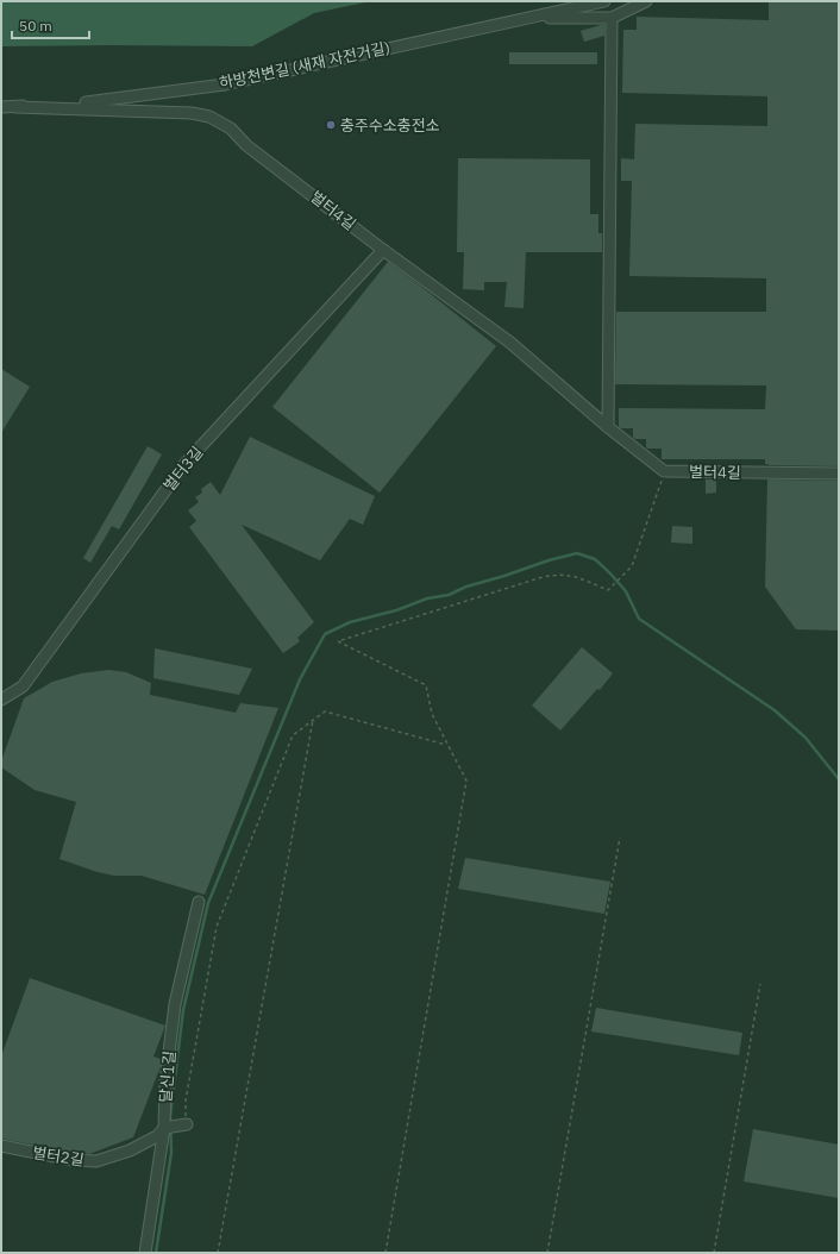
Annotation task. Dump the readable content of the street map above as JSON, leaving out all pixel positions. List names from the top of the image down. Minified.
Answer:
{"streets":{"street":["하방천변길 (새재 자전거길)","벌터4길","벌터3길","달신1길","벌터2길"]},"crossings":[["하방천변길 (새재 자전거길)","벌터4길"],["벌터4길","벌터3길"],["달신1길","벌터2길"]],"places":["충주수소충전소"],"scale_bar":"50 m"}
